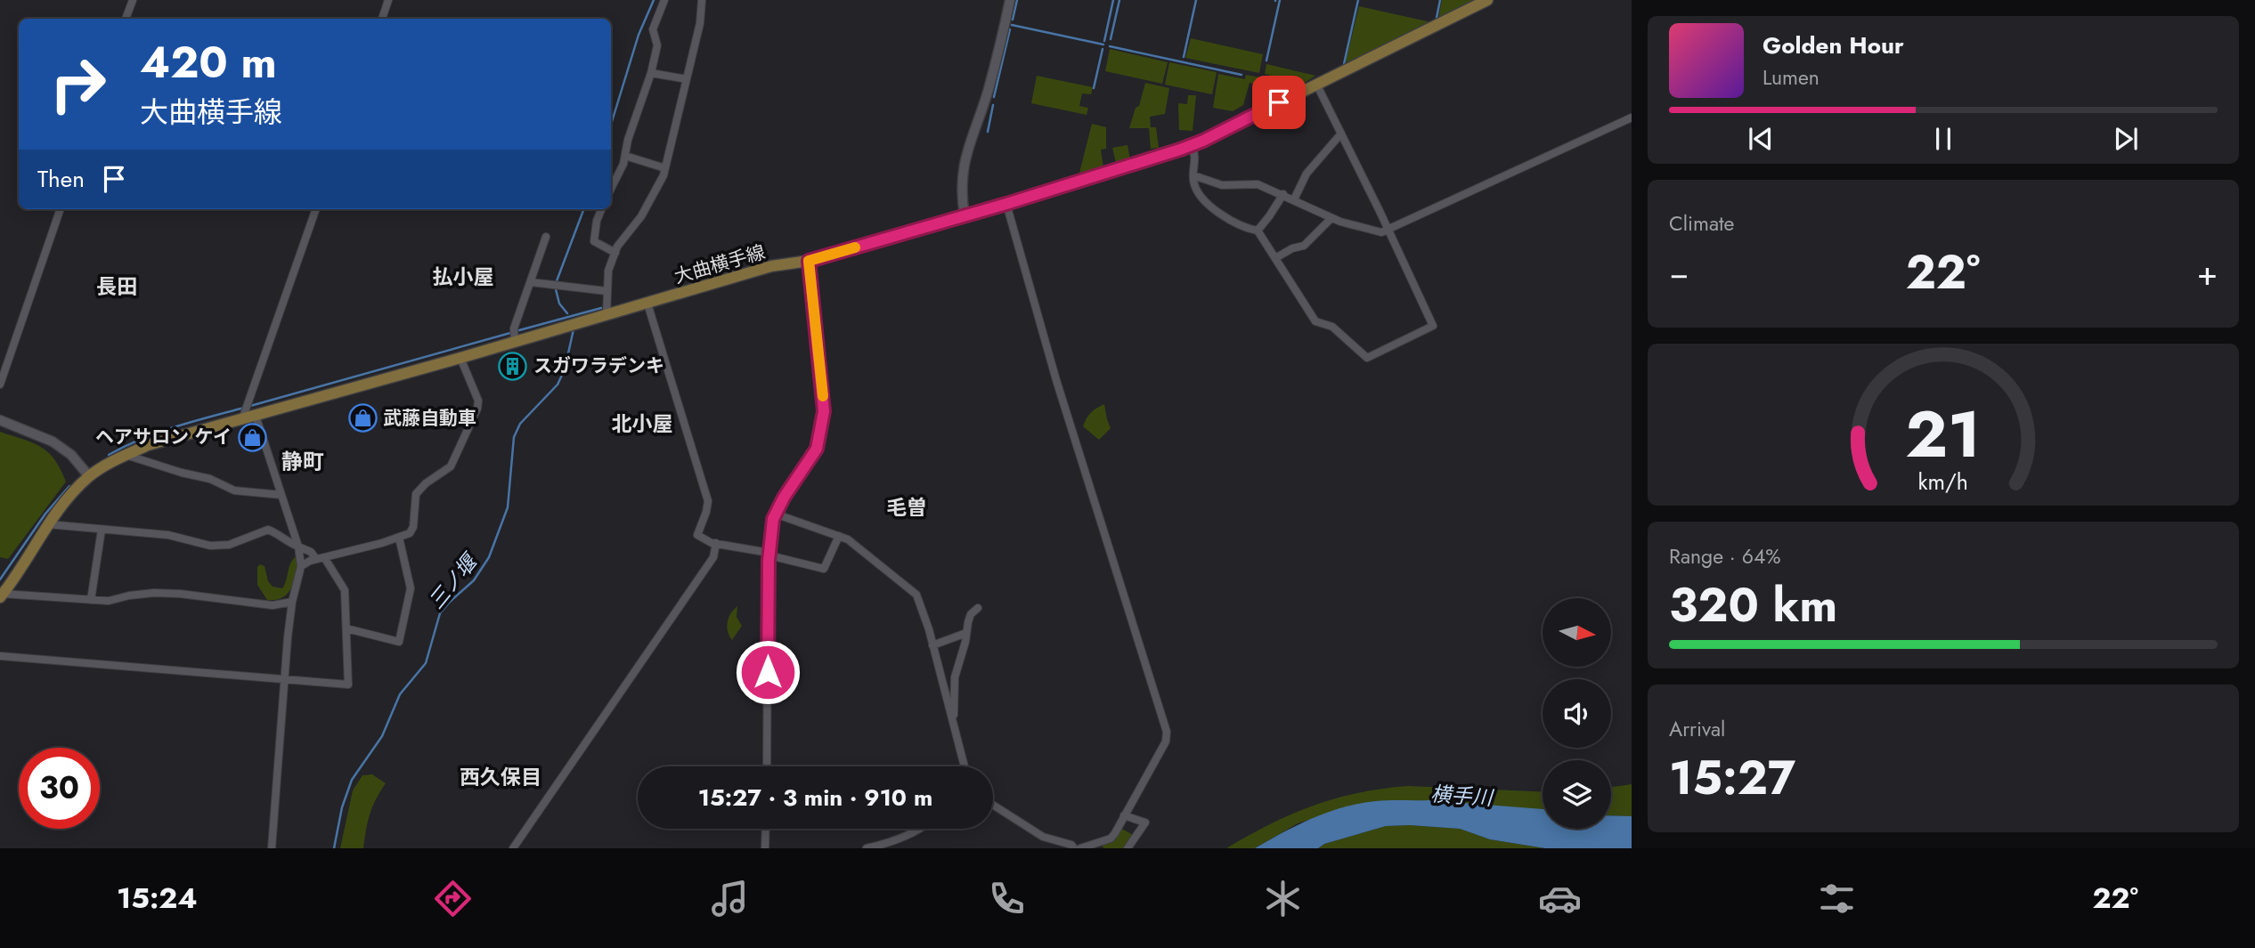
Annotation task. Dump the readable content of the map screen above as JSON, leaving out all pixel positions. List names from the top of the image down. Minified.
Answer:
{"streets":{"main road":["大曲横手線"]},"districts":["払小屋","長田","北小屋","静町","毛曽","西久保目"],"water":["三ノ堰","横手川"],"places":{"building":["スガワラデンキ"],"shop":["武藤自動車","ヘアサロン ケイ"]},"north":"right","page":{"turn":["420 m","大曲横手線"],"song":["Golden Hour","Lumen"],"then":"Then","tile":["Climate",["Range · 64%","320 km"],["Arrival","15:27"]],"heat":["−","22°","+"],"limit":"30","trip":"15:27 · 3 min · 910 m","tabs":["15:24","22°"],"gauge":["21","km/h"]}}
